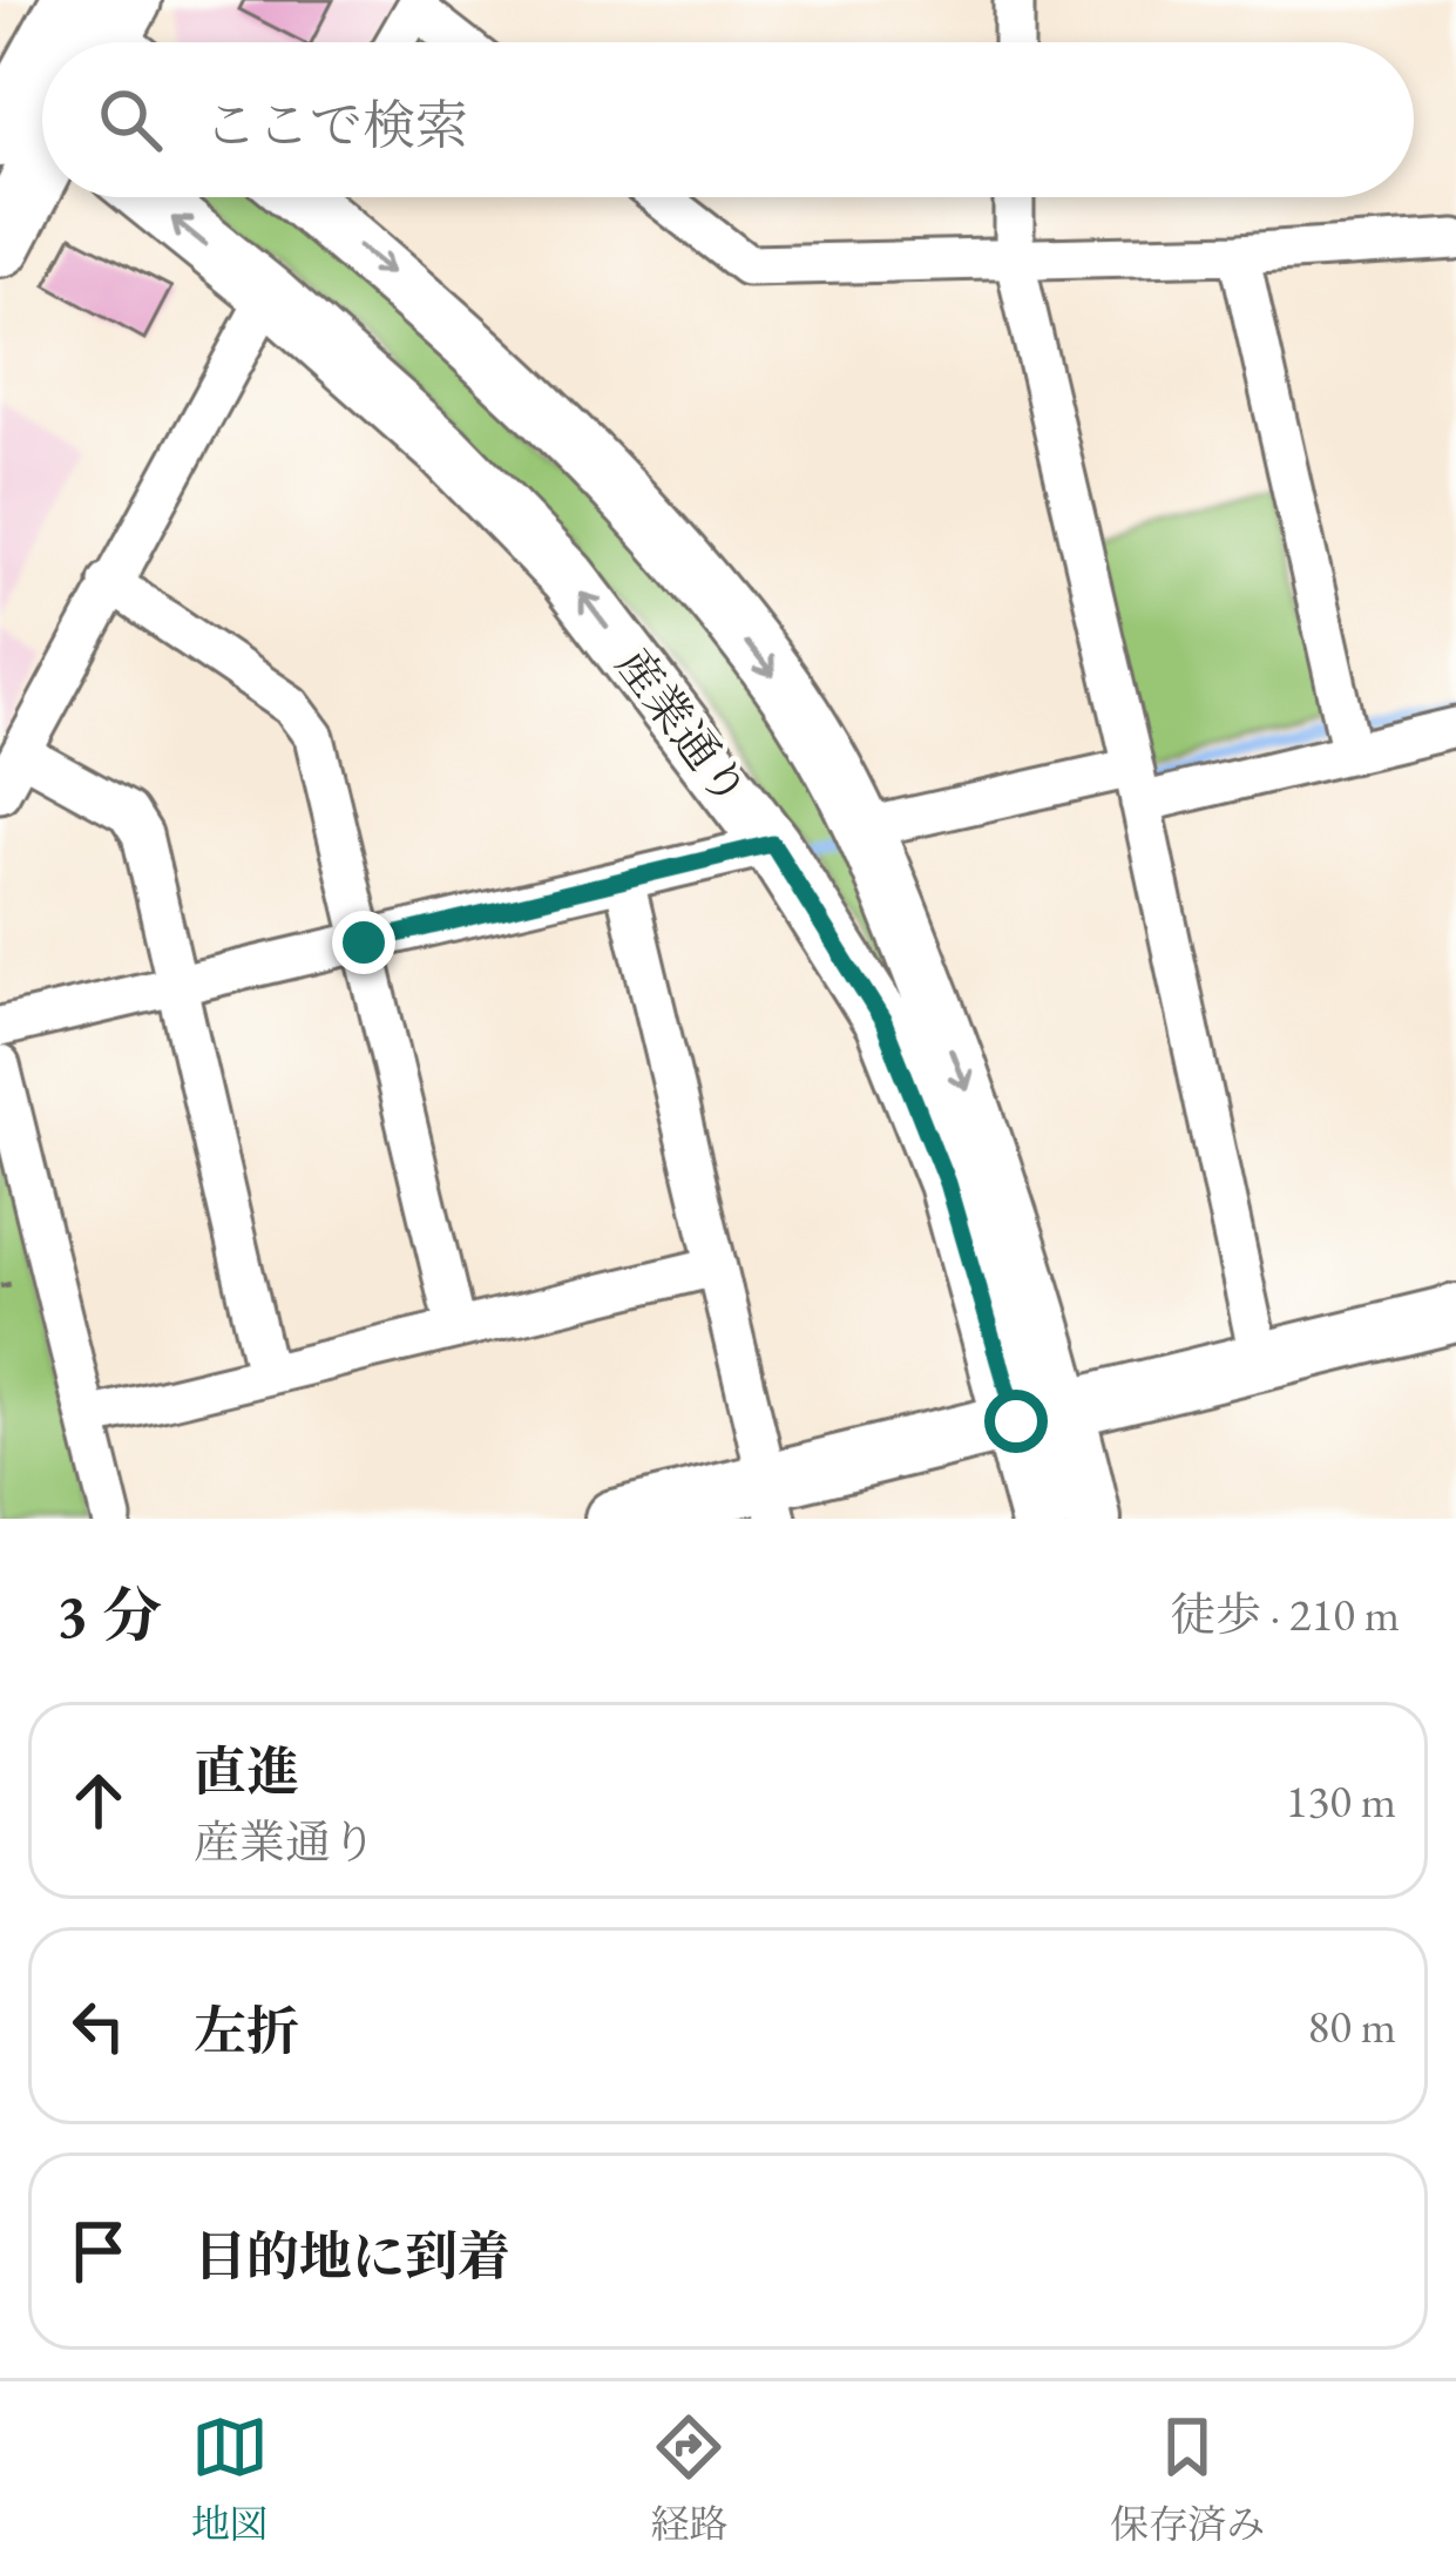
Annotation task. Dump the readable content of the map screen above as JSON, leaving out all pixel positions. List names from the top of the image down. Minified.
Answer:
{"streets":{"street":["産業通り"]},"page":{"search":"ここで検索","heading":["3 分","徒歩 · 210 m"],"list":[["直進","産業通り","130 m"],["左折","80 m"],"目的地に到着"],"nav":["地図","経路","保存済み"]}}
